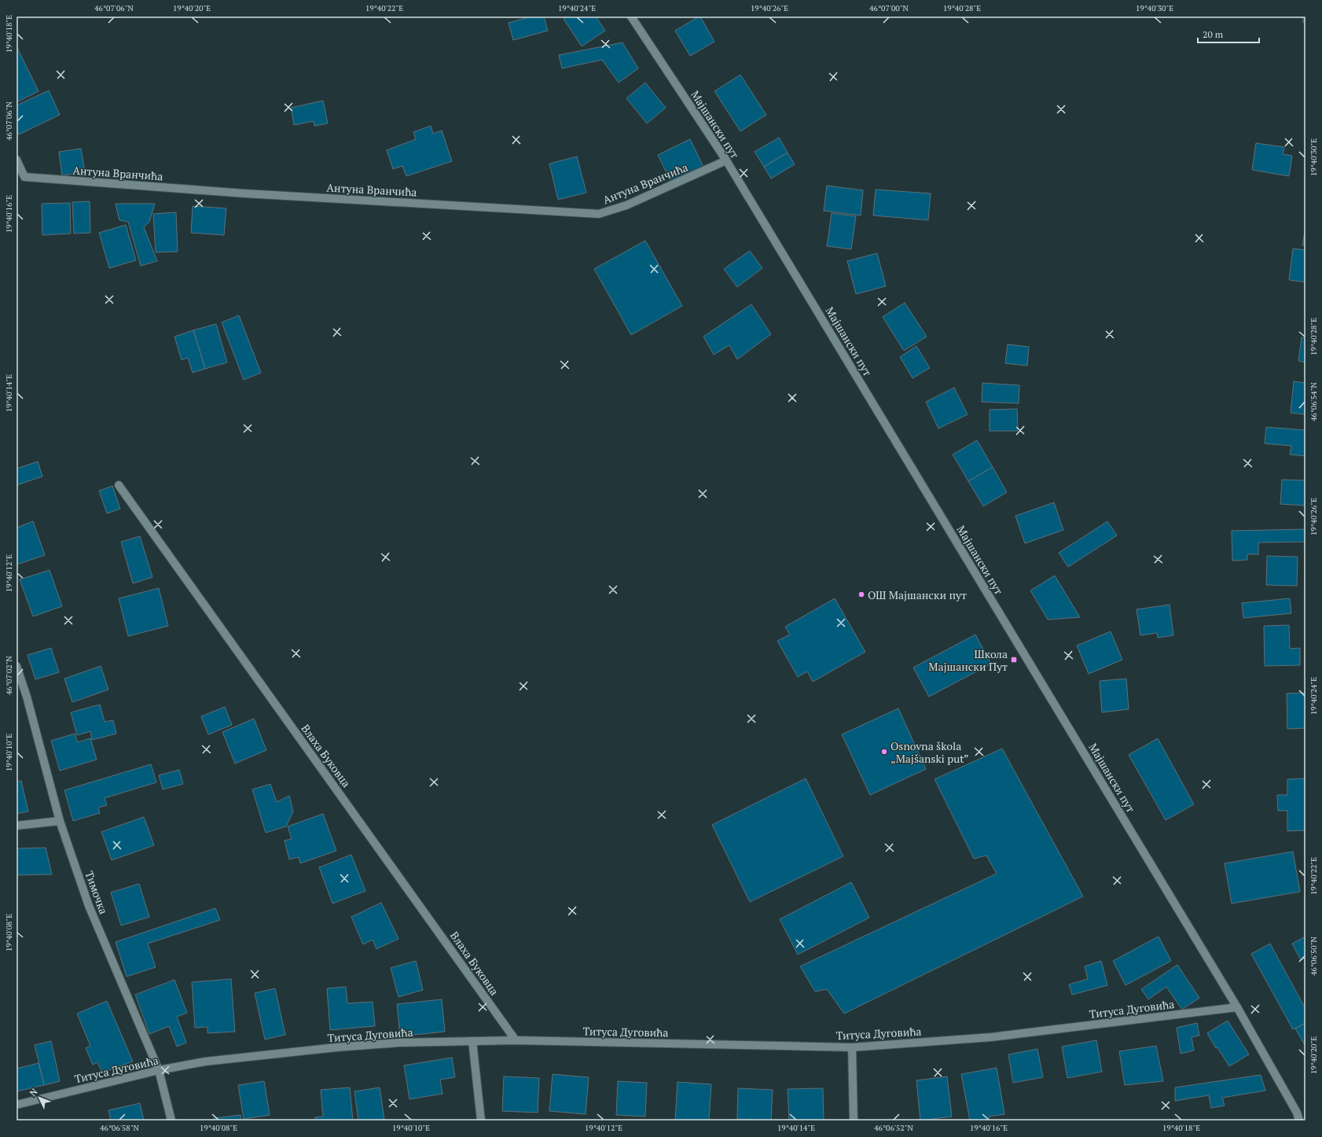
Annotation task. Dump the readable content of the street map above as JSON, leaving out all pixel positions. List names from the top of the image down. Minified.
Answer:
{"streets":{"street":["Мајшански пут","Антуна Вранчића","Влаха Буковца","Тимочка","Титуса Дуговића"]},"crossings":[["Мајшански пут","Антуна Вранчића"],["Мајшански пут","Титуса Дуговића"],["Влаха Буковца","Титуса Дуговића"],["Тимочка","Титуса Дуговића"]],"places":{"other":["ОШ Мајшански пут","Osnovna škola „Majšanski put”"],"transit":["Школа Мајшански Пут"]},"scale_bar":"20 m","north":"top left","coordinates":["46°07'06\"N","19°40'20\"E","19°40'22\"E","19°40'24\"E","19°40'26\"E","46°07'00\"N","19°40'28\"E","19°40'30\"E","19°40'18\"E","19°40'16\"E","19°40'14\"E","46°06'54\"N","19°40'12\"E","46°07'02\"N","19°40'10\"E","19°40'08\"E","46°06'50\"N","46°06'58\"N","46°06'52\"N"]}
